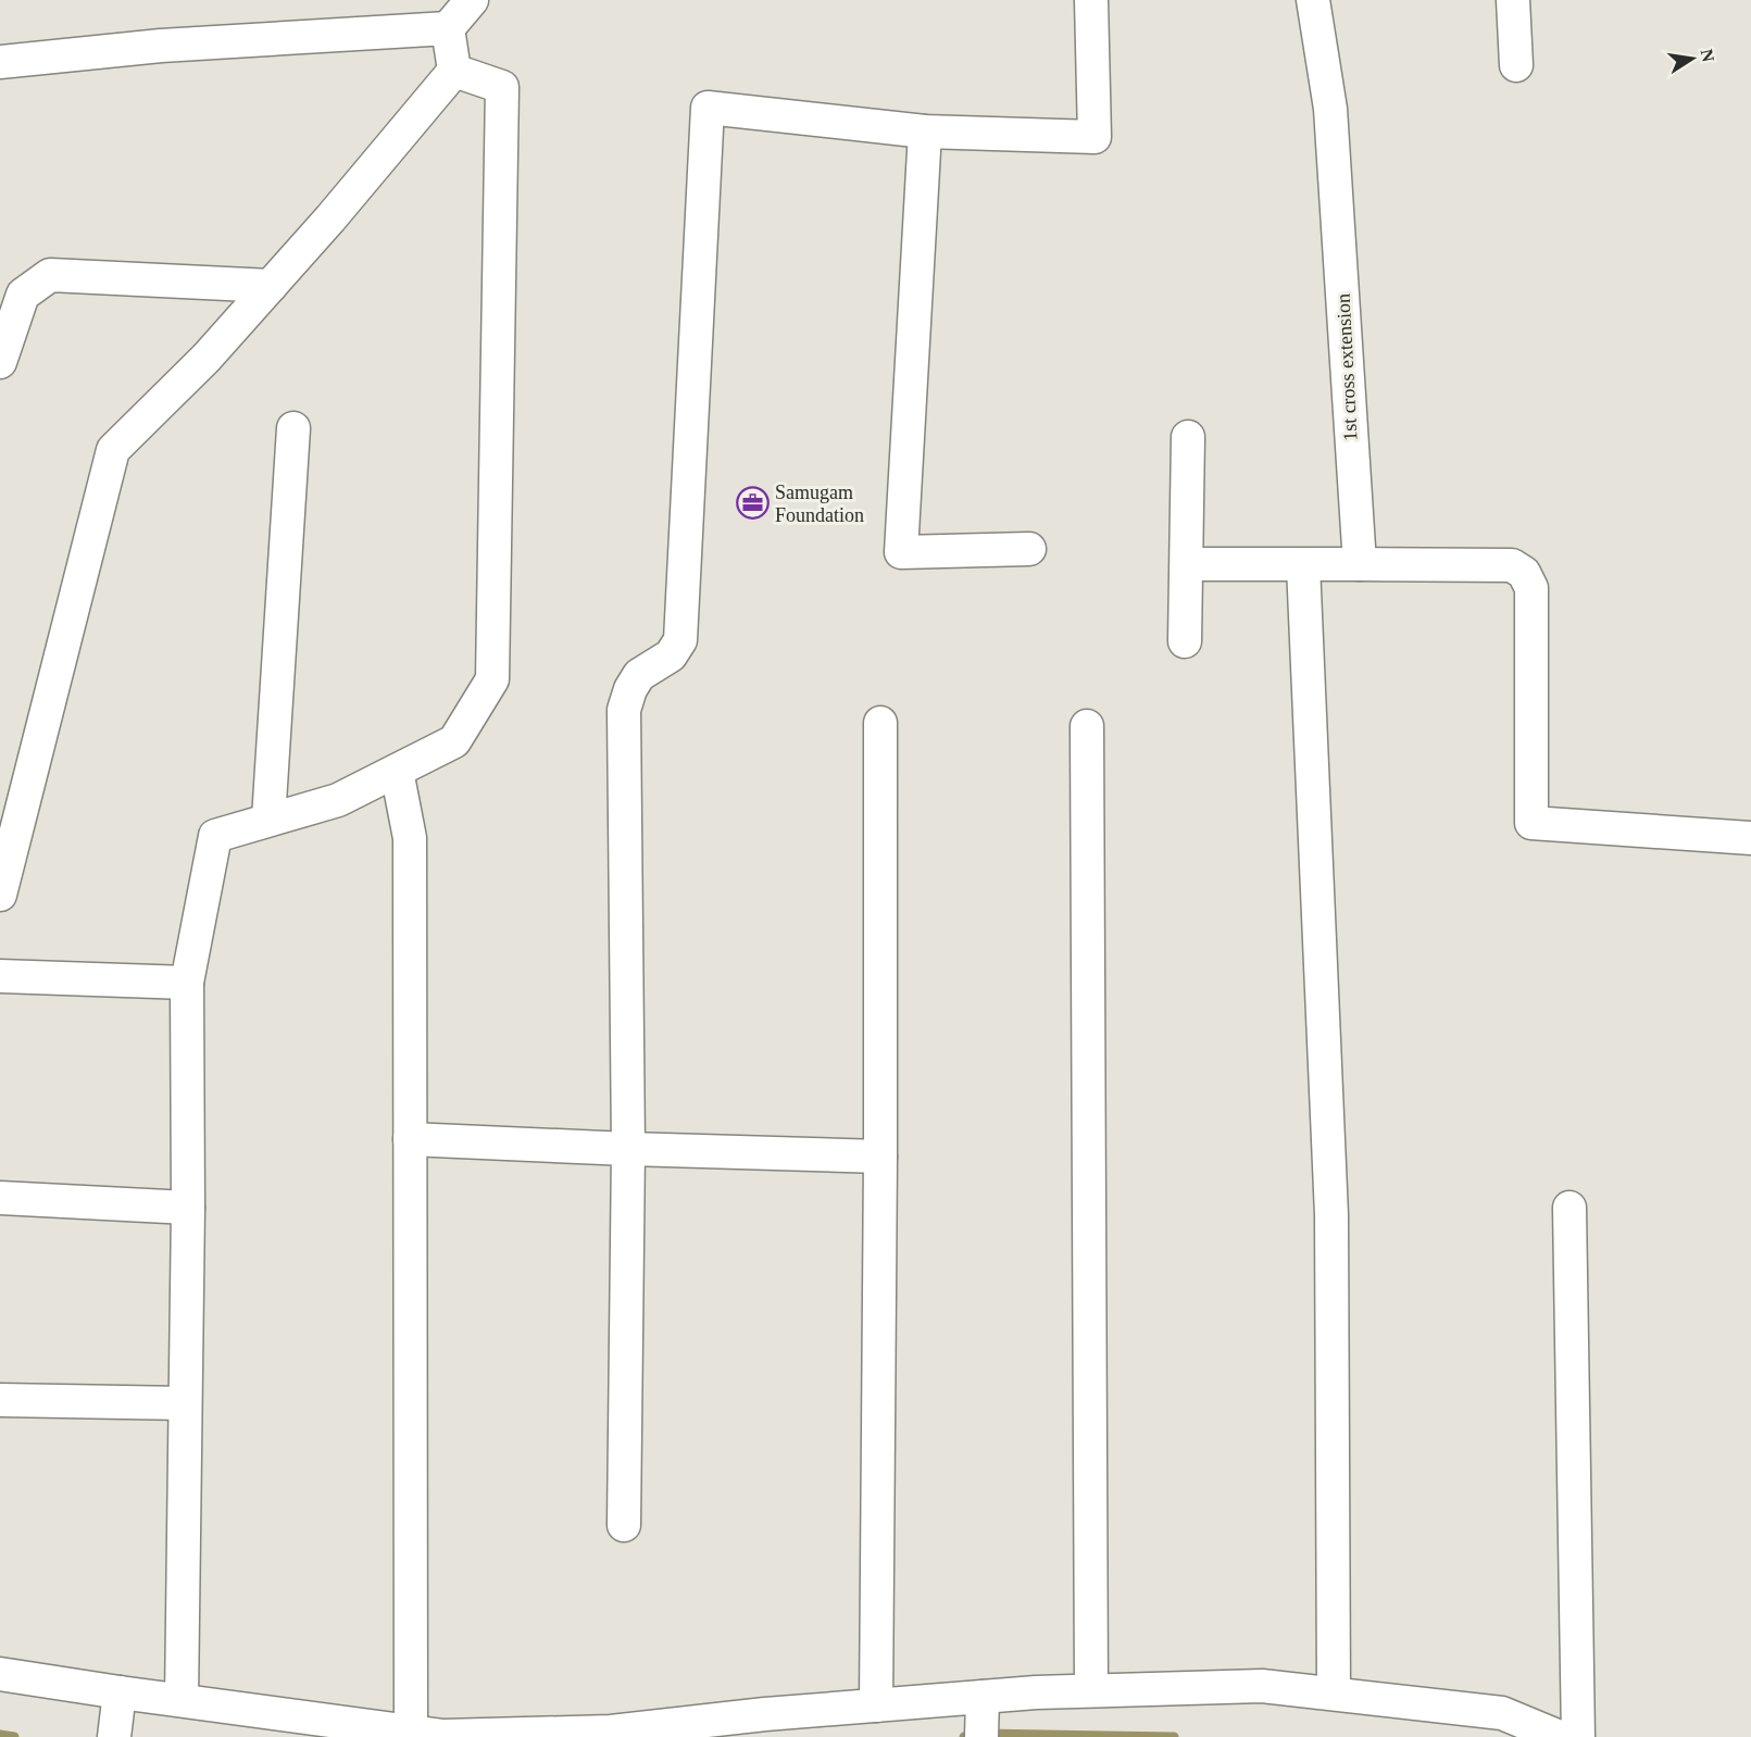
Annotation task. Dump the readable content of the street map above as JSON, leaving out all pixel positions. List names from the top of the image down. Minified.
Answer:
{"streets":{"street":["1st cross extension"]},"places":{"office":["Samugam Foundation"]},"north":"right"}
